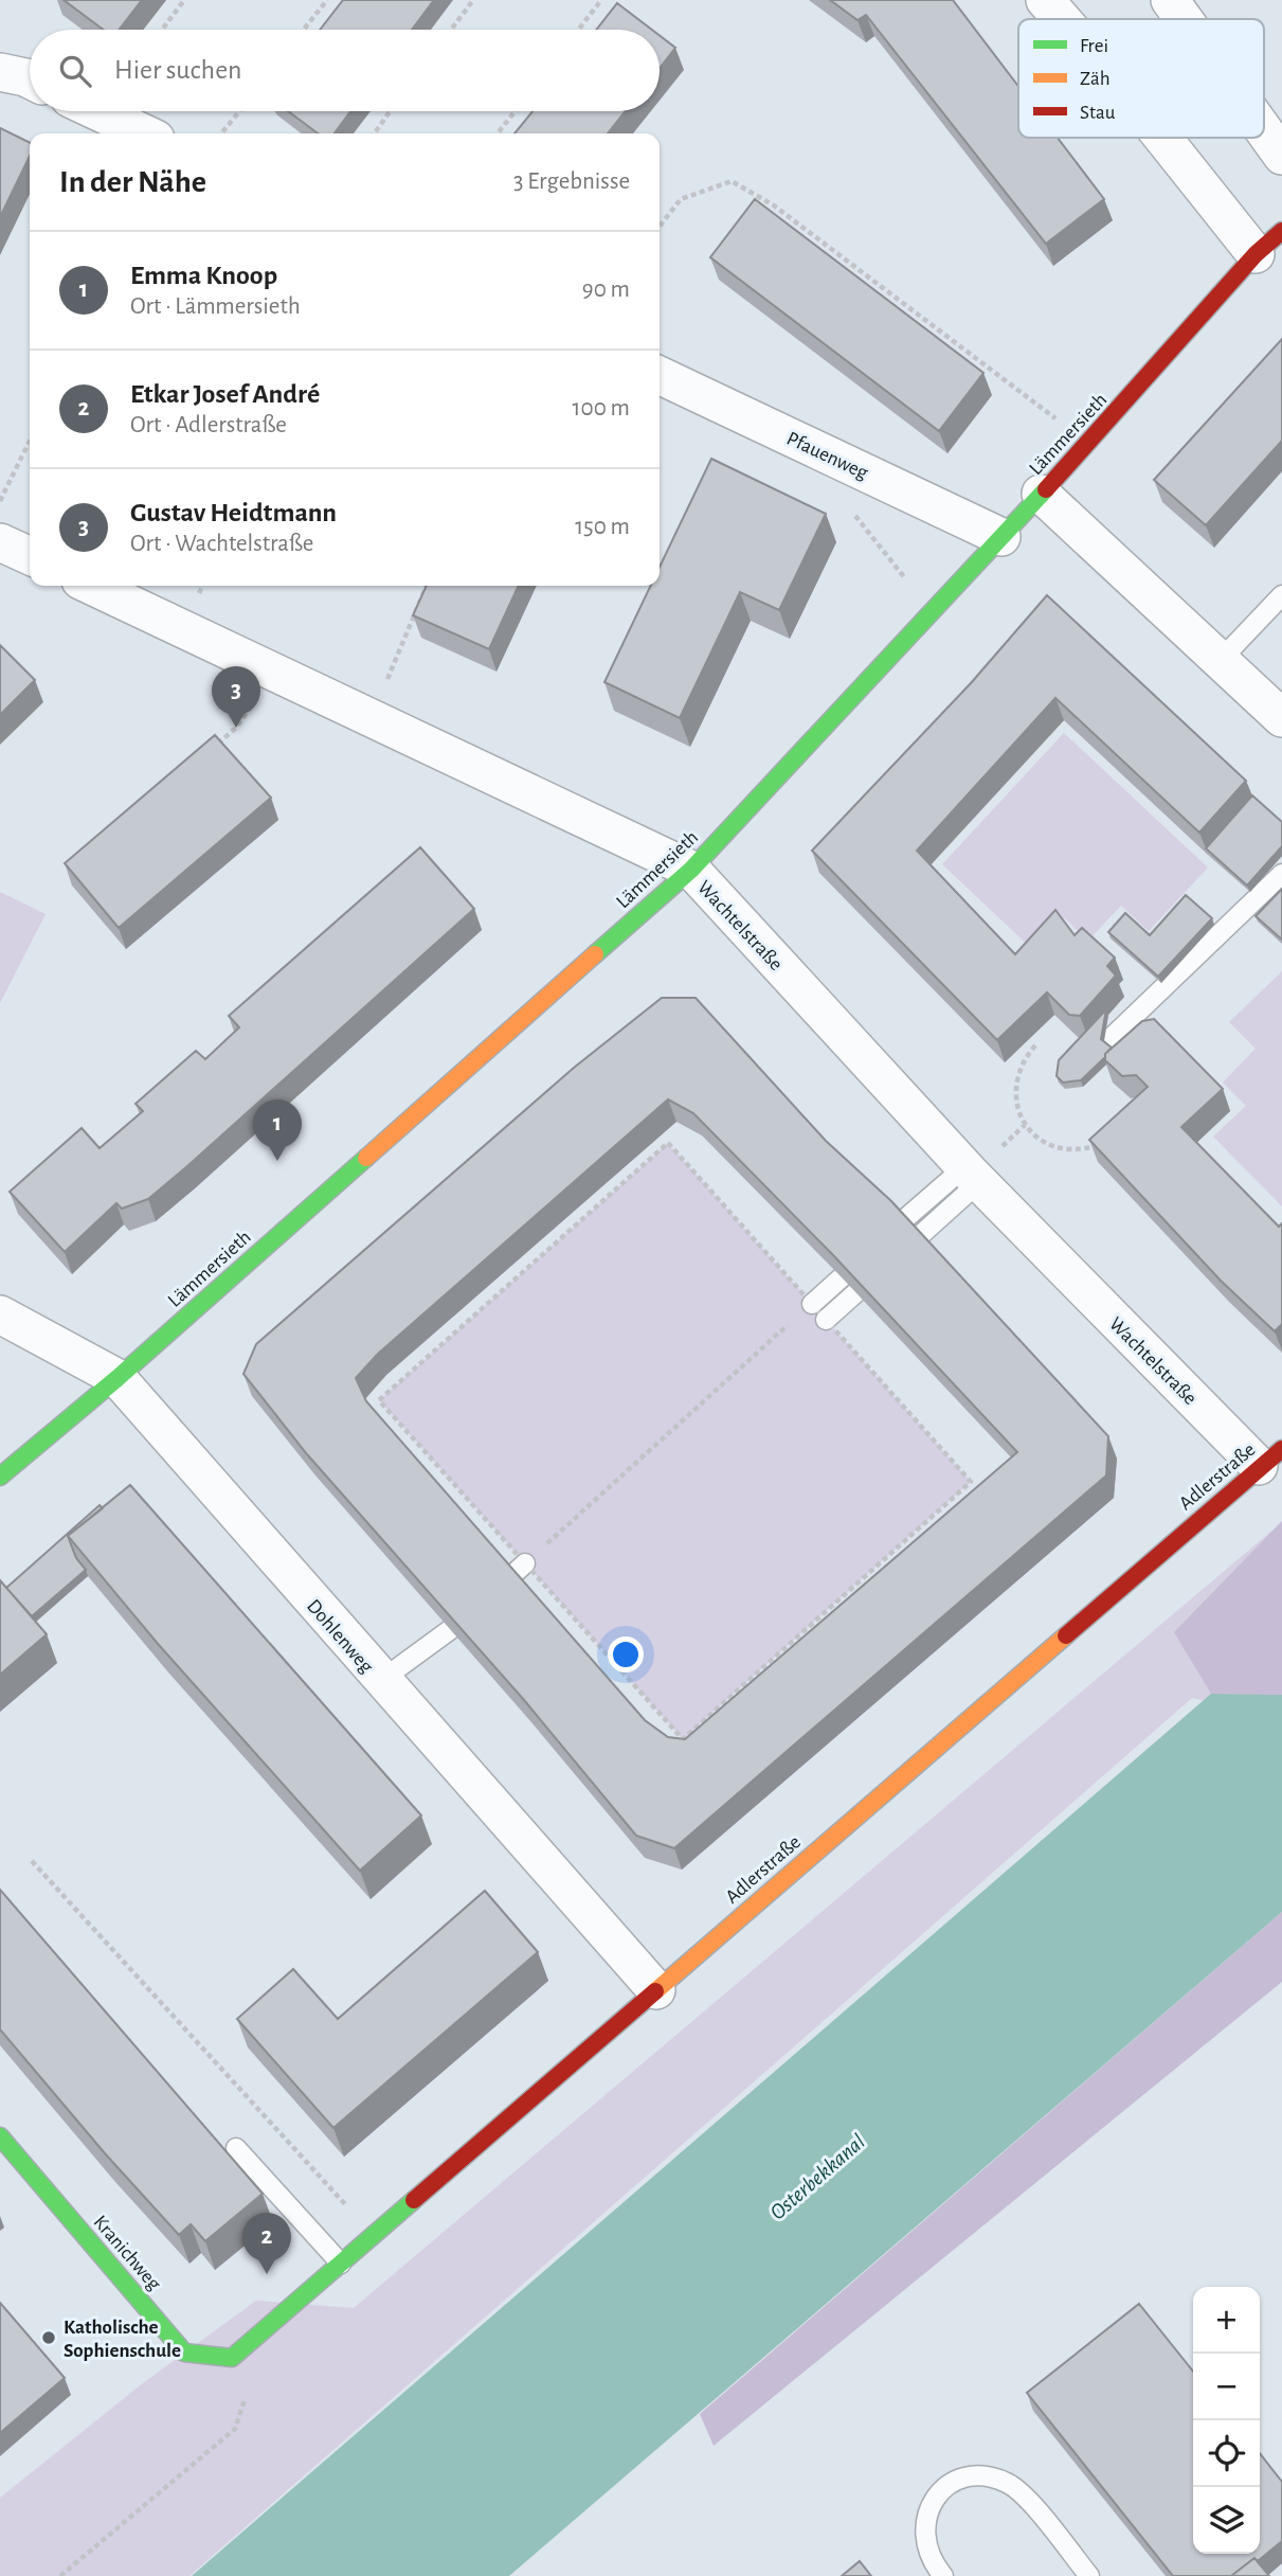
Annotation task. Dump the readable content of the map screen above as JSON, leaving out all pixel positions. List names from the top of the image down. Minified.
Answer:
{"streets":{"street":["Lämmersieth","Pfauenweg","Wachtelstraße","Adlerstraße","Dohlenweg","Kranichweg"]},"crossings":[["Lämmersieth","Pfauenweg"],["Lämmersieth","Wachtelstraße"],["Lämmersieth","Dohlenweg"],["Wachtelstraße","Adlerstraße"],["Adlerstraße","Dohlenweg"],["Adlerstraße","Kranichweg"]],"water":["Osterbekkanal"],"places":["Katholische Sophienschule"],"legend":["Frei","Zäh","Stau"],"page":{"search":"Hier suchen","heading":["In der Nähe","3 Ergebnisse"],"list":[{"mark":"1","name":"Emma Knoop","note":"Ort · Lämmersieth","value":"90 m"},{"mark":"2","name":"Etkar Josef André","note":"Ort · Adlerstraße","value":"100 m"},{"mark":"3","name":"Gustav Heidtmann","note":"Ort · Wachtelstraße","value":"150 m"}],"pins":["3","1","2"],"map_buttons":["+","−"]}}
